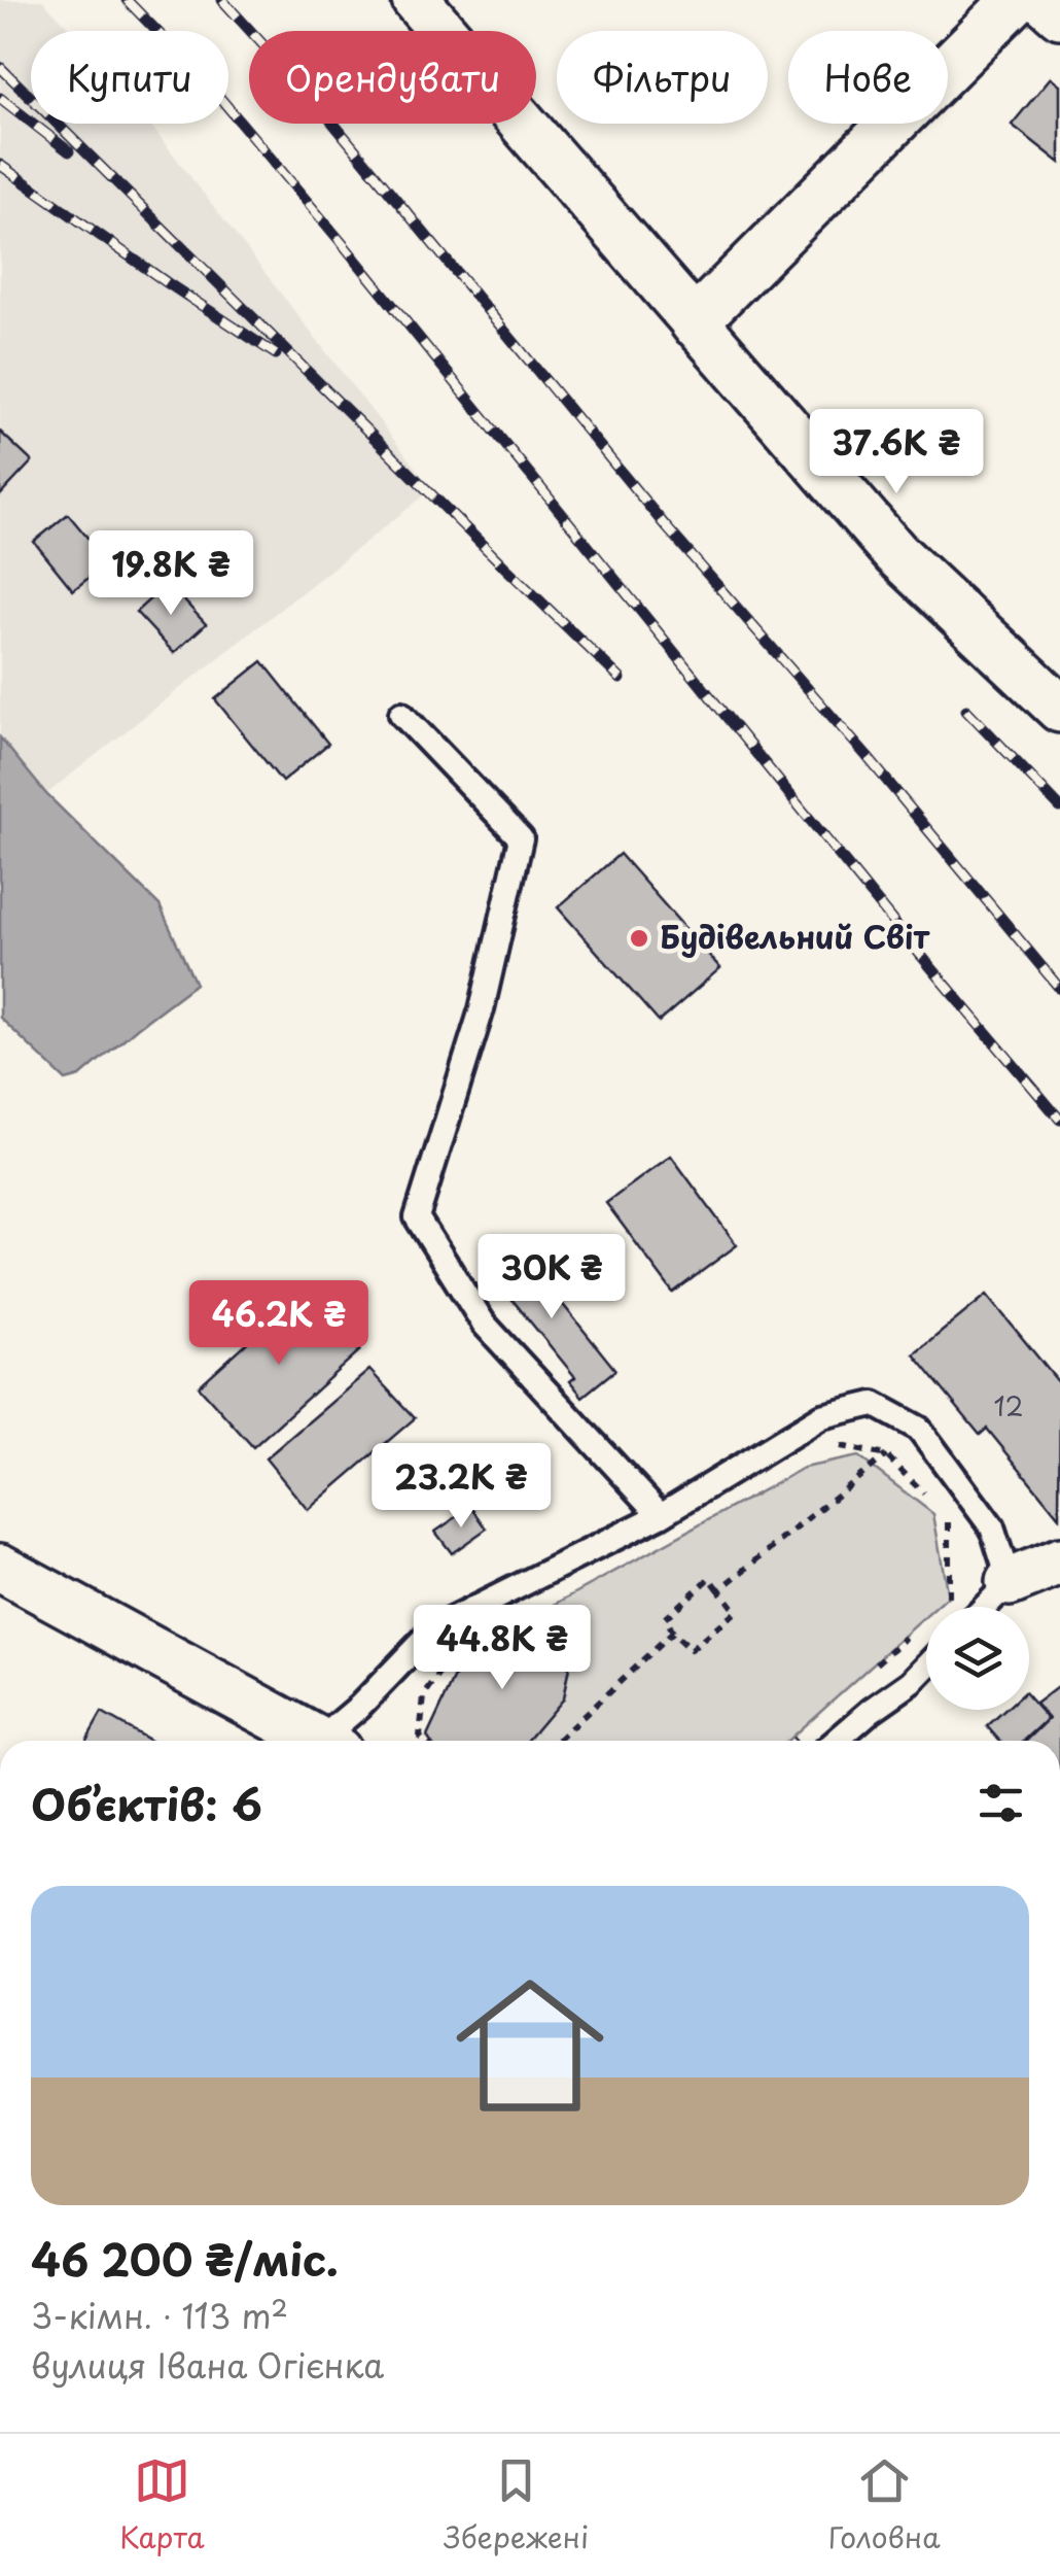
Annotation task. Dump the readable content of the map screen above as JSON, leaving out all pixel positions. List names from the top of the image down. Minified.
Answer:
{"places":["Будівельний Світ"],"house_numbers":["12"],"page":{"chip":["Купити","Орендувати","Фільтри","Нове"],"price":["37.6K ₴","19.8K ₴","30K ₴","46.2K ₴","23.2K ₴","44.8K ₴"],"heading":"Об’єктів: 6","list":[{"name":"46 200 ₴/міс.","note":"3-кімн. · 113 m² · вулиця Івана Огієнка"}],"tabs":["Карта","Збережені","Головна"]}}
